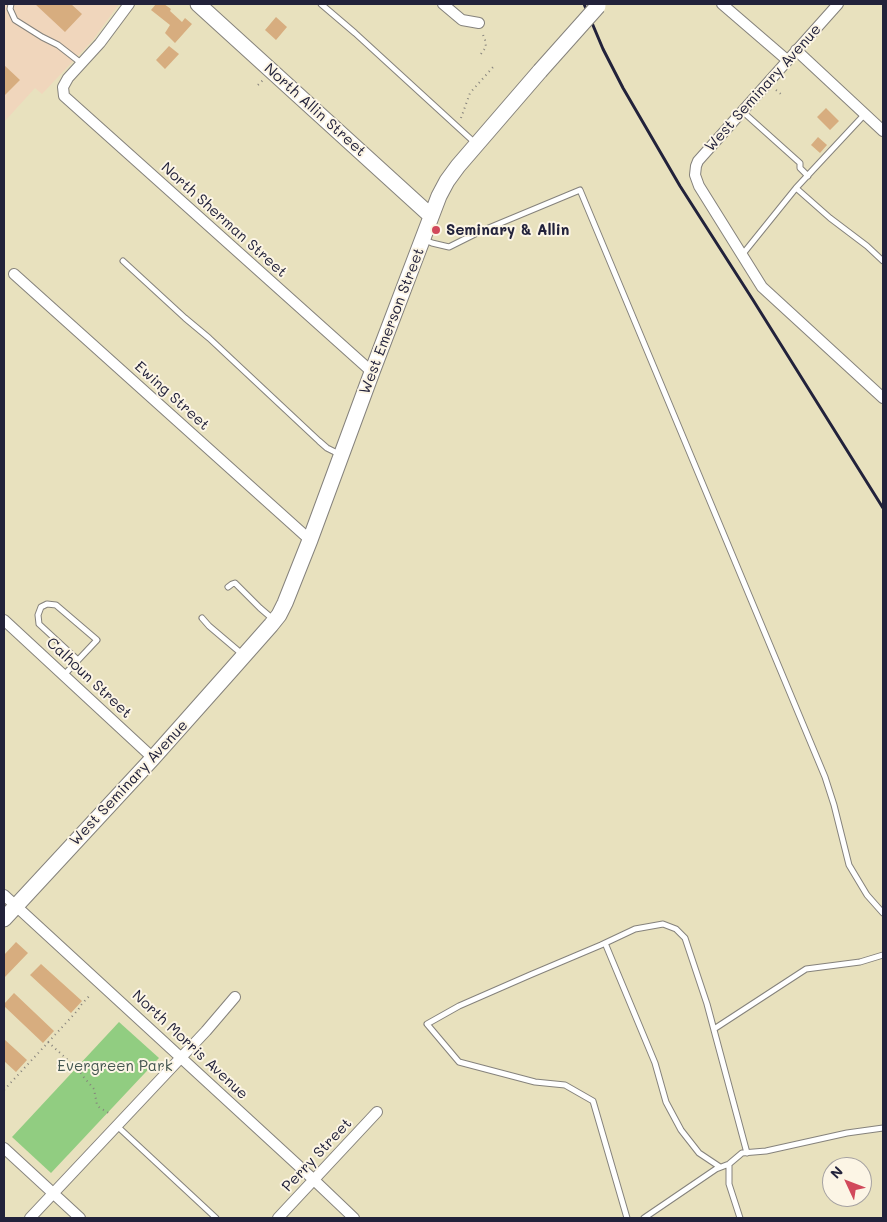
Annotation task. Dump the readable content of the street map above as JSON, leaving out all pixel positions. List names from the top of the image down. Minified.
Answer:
{"streets":{"street":["West Seminary Avenue","North Allin Street","North Sherman Street","West Emerson Street","Ewing Street","Calhoun Street","North Morris Avenue","Perry Street"]},"crossings":[["West Seminary Avenue","West Emerson Street"],["West Seminary Avenue","Calhoun Street"],["West Seminary Avenue","North Morris Avenue"],["North Allin Street","West Emerson Street"],["North Sherman Street","West Emerson Street"],["West Emerson Street","Ewing Street"],["North Morris Avenue","Perry Street"]],"parks":["Evergreen Park"],"places":["Seminary & Allin"],"north":"top left"}
